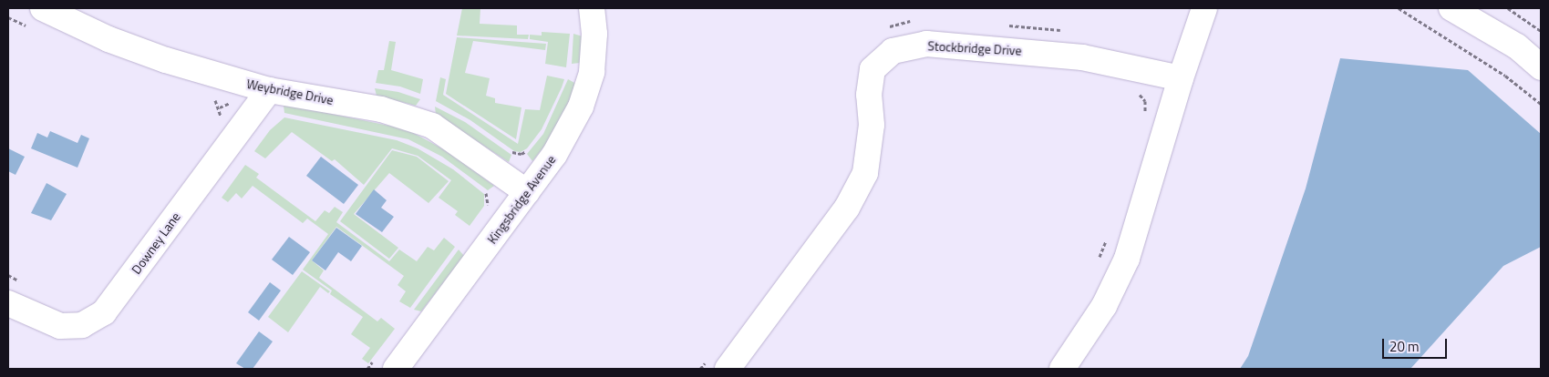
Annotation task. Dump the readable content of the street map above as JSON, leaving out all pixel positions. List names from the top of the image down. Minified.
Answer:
{"streets":{"street":["Stockbridge Drive","Weybridge Drive","Kingsbridge Avenue","Downey Lane"]},"crossings":[["Weybridge Drive","Kingsbridge Avenue"],["Weybridge Drive","Downey Lane"]],"scale_bar":"20 m"}
